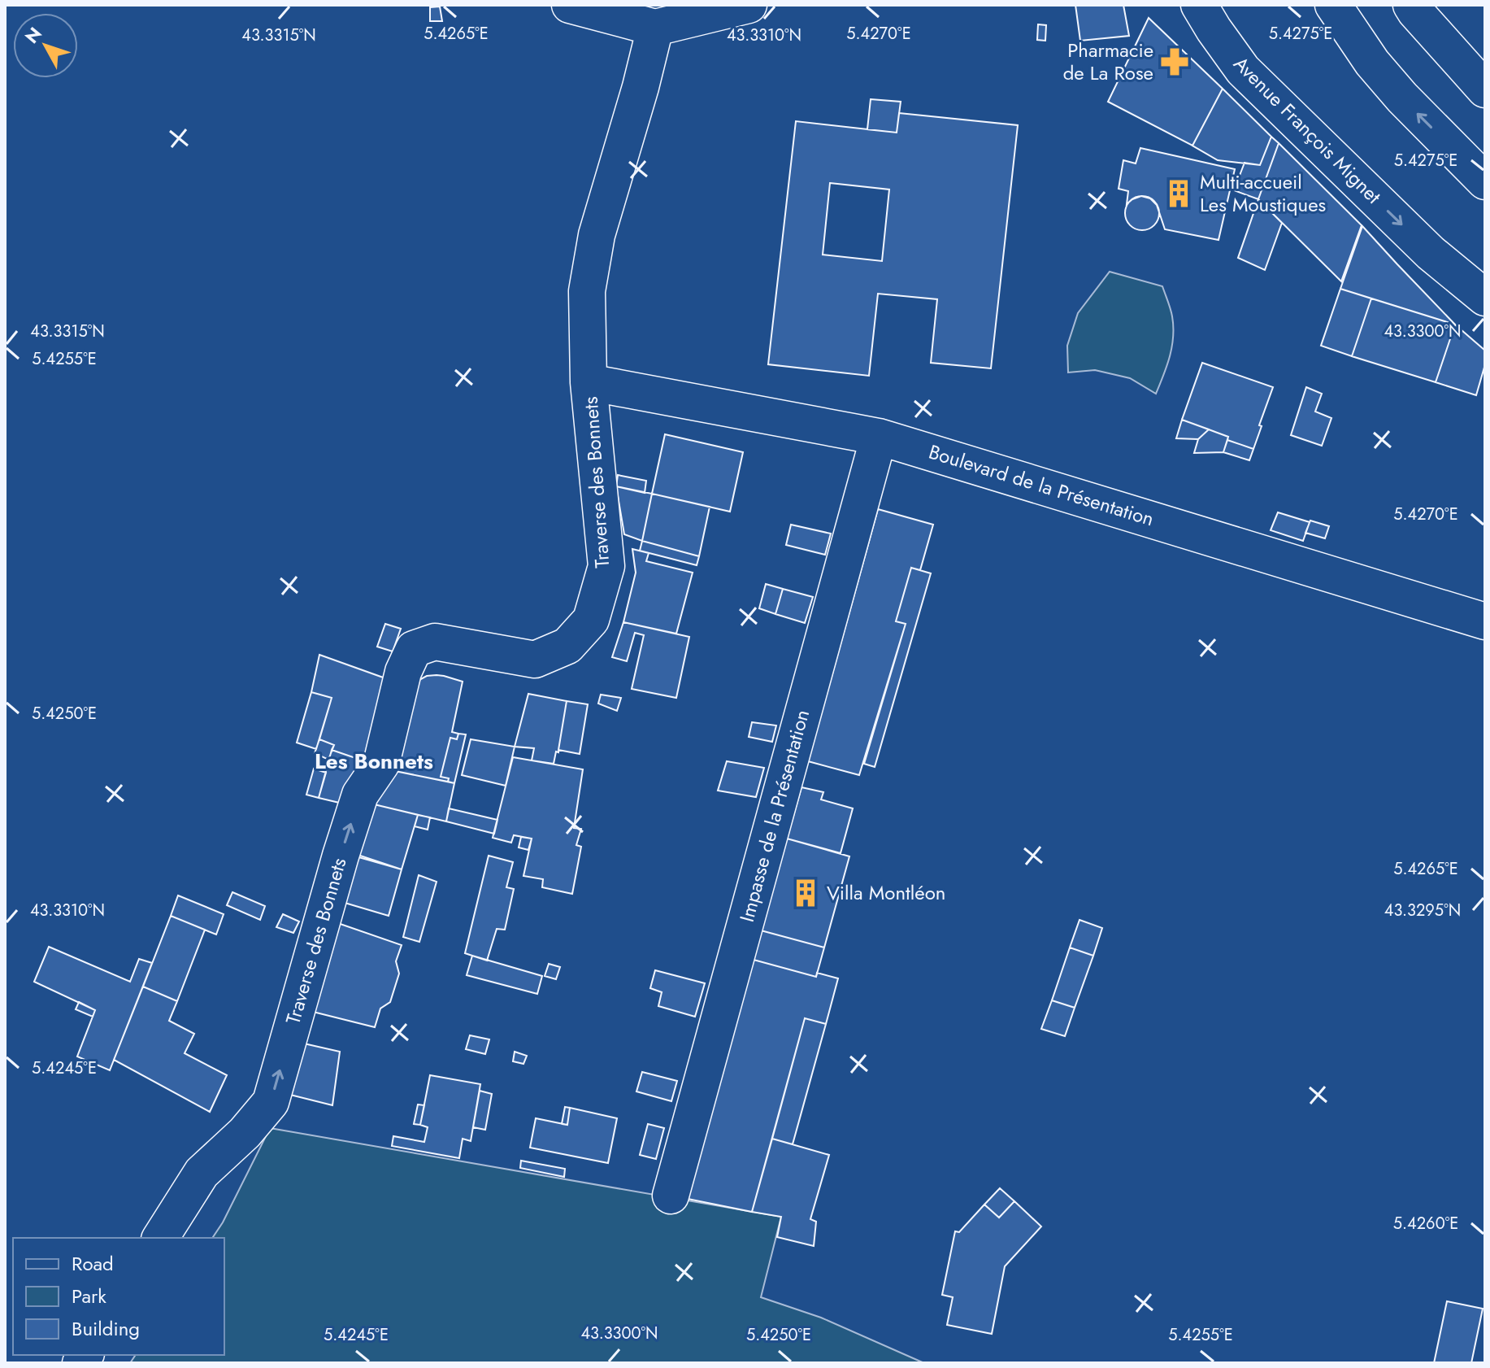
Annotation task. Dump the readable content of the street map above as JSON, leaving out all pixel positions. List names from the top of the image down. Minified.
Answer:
{"streets":{"street":["Avenue François Mignet","Traverse des Bonnets","Boulevard de la Présentation","Impasse de la Présentation"]},"crossings":[["Traverse des Bonnets","Boulevard de la Présentation"],["Boulevard de la Présentation","Impasse de la Présentation"]],"one_way":["Traverse des Bonnets"],"districts":["Les Bonnets"],"places":{"pharmacy":["Pharmacie de La Rose"],"building":["Multi-accueil Les Moustiques","Villa Montléon"]},"legend":["Road","Park","Building"],"north":"top left","coordinates":["5.4265°E","5.4275°E","5.4270°E","43.3315°N","43.3310°N","43.3300°N","5.4255°E","5.4250°E","43.3295°N","5.4245°E","5.4260°E"]}
